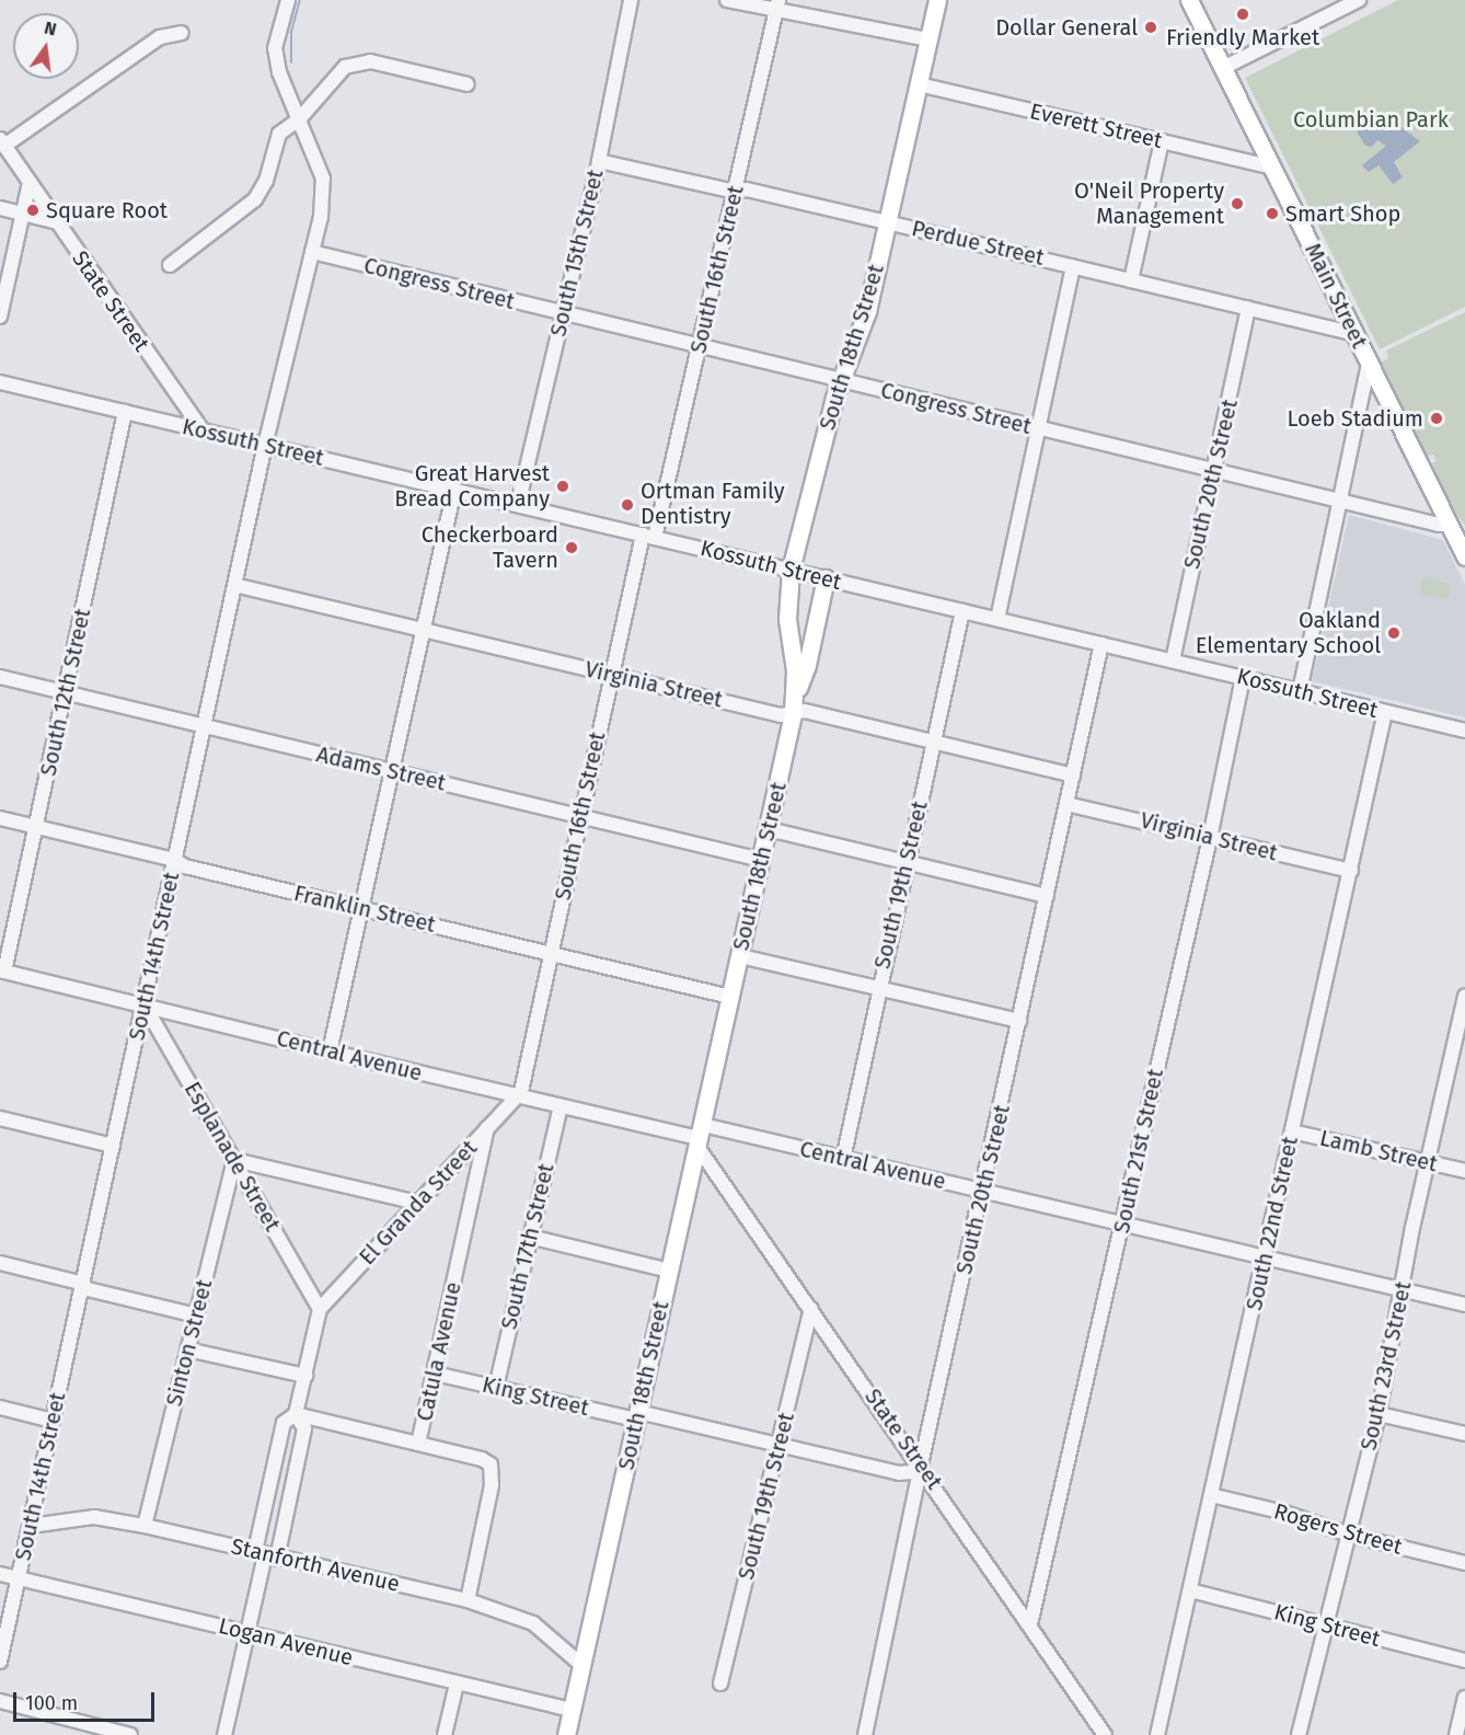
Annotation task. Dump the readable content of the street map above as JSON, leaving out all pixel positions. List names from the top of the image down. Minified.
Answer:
{"streets":{"main road":["Main Street","South 18th Street"],"street":["Everett Street","Perdue Street","South 15th Street","South 16th Street","Congress Street","State Street","Kossuth Street","South 20th Street","Virginia Street","South 12th Street","Adams Street","South 19th Street","Franklin Street","South 14th Street","Central Avenue","South 21st Street","Lamb Street","Esplanade Street","El Granda Street","South 22nd Street","South 17th Street","Sinton Street","Catula Avenue","South 23rd Street","King Street","Rogers Street","Stanforth Avenue","Logan Avenue"]},"crossings":[["Everett Street","Main Street"],["Everett Street","South 18th Street"],["Perdue Street","South 15th Street"],["Perdue Street","South 16th Street"],["Perdue Street","Main Street"],["Perdue Street","South 18th Street"],["Perdue Street","South 20th Street"],["South 15th Street","Congress Street"],["South 15th Street","Kossuth Street"],["South 16th Street","Congress Street"],["South 16th Street","Kossuth Street"],["South 16th Street","Virginia Street"],["South 16th Street","Adams Street"],["South 16th Street","Franklin Street"],["South 16th Street","Central Avenue"],["South 16th Street","El Granda Street"],["Congress Street","Main Street"],["Congress Street","South 18th Street"],["Congress Street","South 20th Street"],["Congress Street","South 14th Street"],["State Street","South 18th Street"],["State Street","Kossuth Street"],["State Street","South 20th Street"],["State Street","South 19th Street"],["State Street","Central Avenue"],["State Street","South 21st Street"],["State Street","King Street"],["South 18th Street","Kossuth Street"],["South 18th Street","Virginia Street"],["South 18th Street","Adams Street"],["South 18th Street","Franklin Street"],["South 18th Street","Central Avenue"],["South 18th Street","King Street"],["South 18th Street","Stanforth Avenue"],["South 18th Street","Logan Avenue"],["Kossuth Street","South 20th Street"],["Kossuth Street","South 12th Street"],["Kossuth Street","South 19th Street"],["Kossuth Street","South 14th Street"],["Kossuth Street","South 21st Street"],["Kossuth Street","South 22nd Street"],["South 20th Street","Virginia Street"],["South 20th Street","Central Avenue"],["South 20th Street","King Street"],["Virginia Street","South 19th Street"],["Virginia Street","South 14th Street"],["Virginia Street","South 21st Street"],["Virginia Street","South 22nd Street"],["South 12th Street","Adams Street"],["South 12th Street","Franklin Street"],["South 12th Street","Central Avenue"],["Adams Street","South 14th Street"],["South 19th Street","Central Avenue"],["South 19th Street","King Street"],["Franklin Street","South 14th Street"],["South 14th Street","Central Avenue"],["South 14th Street","Esplanade Street"],["South 14th Street","Stanforth Avenue"],["South 14th Street","Logan Avenue"],["Central Avenue","South 21st Street"],["Central Avenue","Esplanade Street"],["Central Avenue","El Granda Street"],["Central Avenue","South 22nd Street"],["Central Avenue","South 17th Street"],["Central Avenue","South 23rd Street"],["Lamb Street","South 22nd Street"],["Lamb Street","South 23rd Street"],["Esplanade Street","El Granda Street"],["Esplanade Street","Sinton Street"],["El Granda Street","Catula Avenue"],["South 22nd Street","King Street"],["South 22nd Street","Rogers Street"],["South 17th Street","King Street"],["Sinton Street","Stanforth Avenue"],["Catula Avenue","King Street"],["Catula Avenue","Stanforth Avenue"],["South 23rd Street","King Street"],["South 23rd Street","Rogers Street"]],"parks":["Columbian Park"],"places":["Friendly Market","Dollar General","O'Neil Property Management","Square Root","Smart Shop","Loeb Stadium","Great Harvest Bread Company","Ortman Family Dentistry","Checkerboard Tavern","Oakland Elementary School"],"scale_bar":"100 m","north":"top"}
